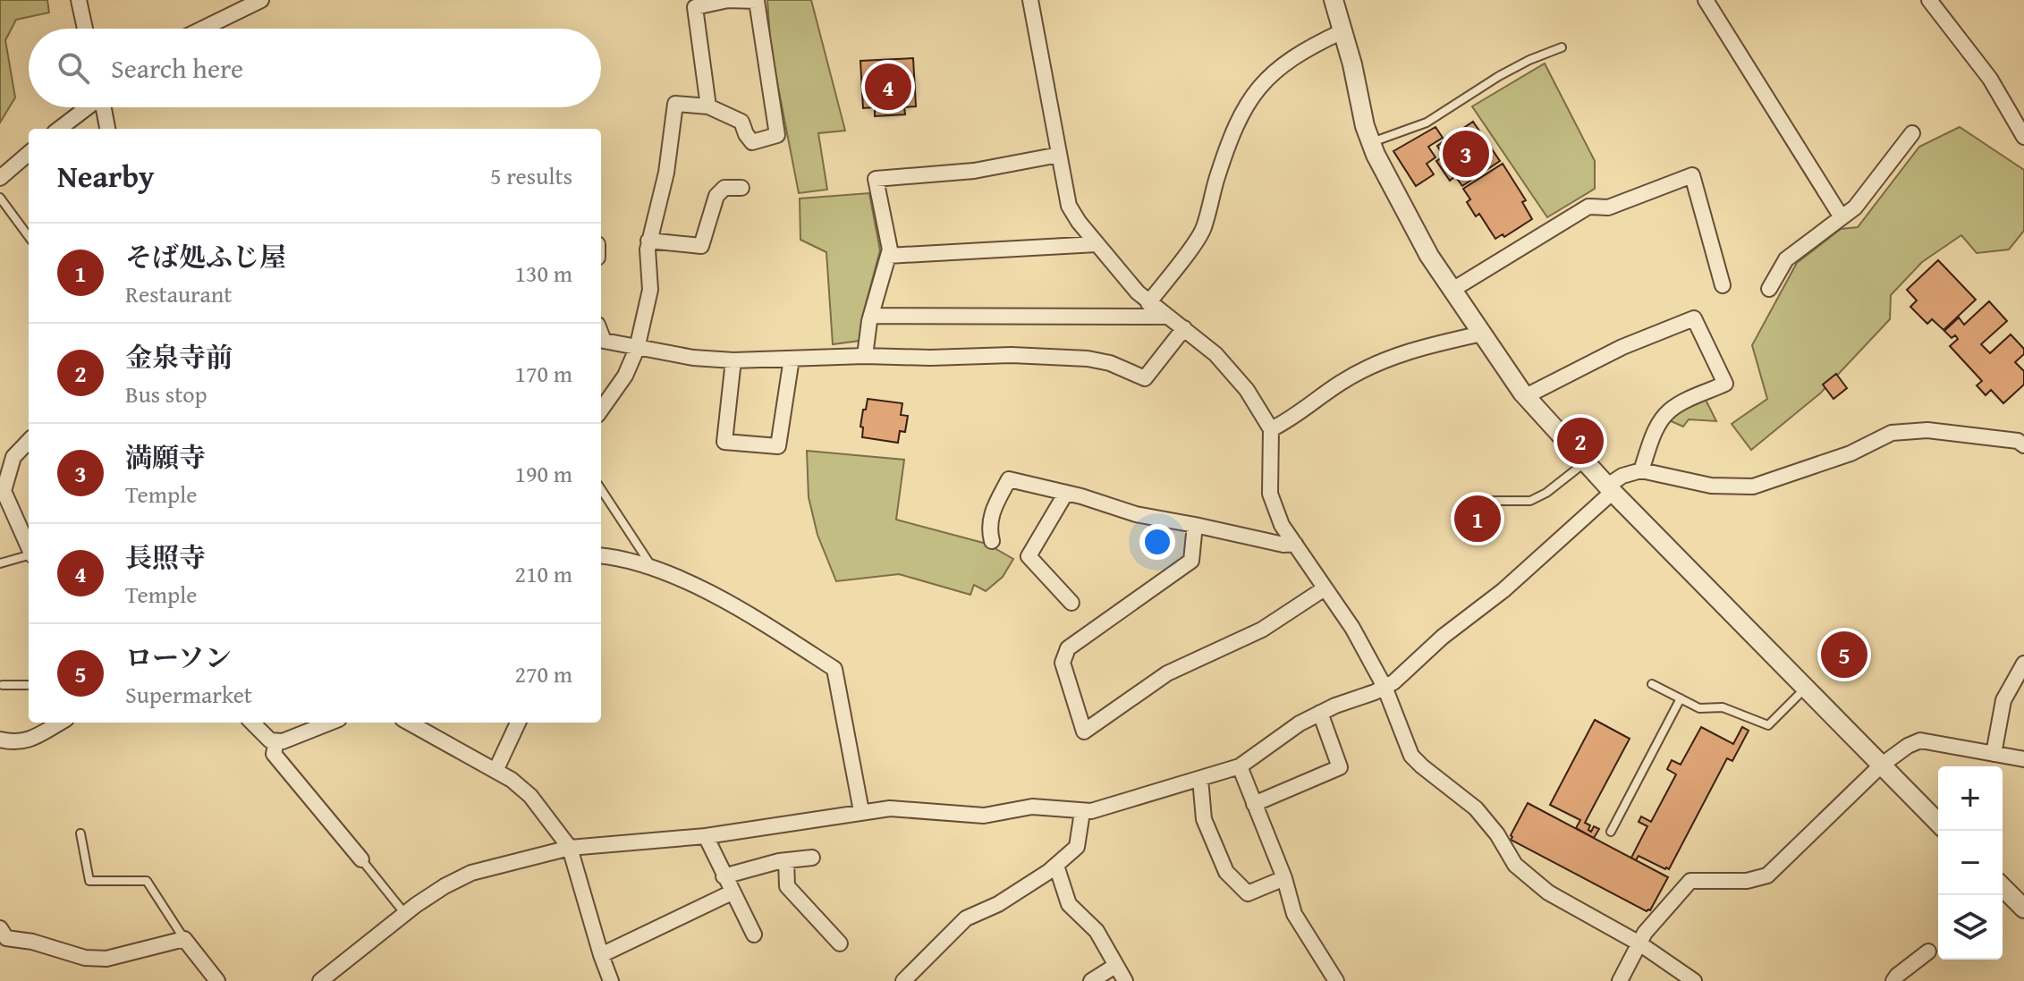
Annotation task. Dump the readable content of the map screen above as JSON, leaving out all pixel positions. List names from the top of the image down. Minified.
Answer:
{"page":{"search":"Search here","pins":["4","3","2","1","5"],"heading":["Nearby","5 results"],"list":[{"mark":"1","name":"そば処ふじ屋","note":"Restaurant","value":"130 m"},{"mark":"2","name":"金泉寺前","note":"Bus stop","value":"170 m"},{"mark":"3","name":"満願寺","note":"Temple","value":"190 m"},{"mark":"4","name":"長照寺","note":"Temple","value":"210 m"},{"mark":"5","name":"ローソン","note":"Supermarket","value":"270 m"}],"map_buttons":["+","−"]}}
